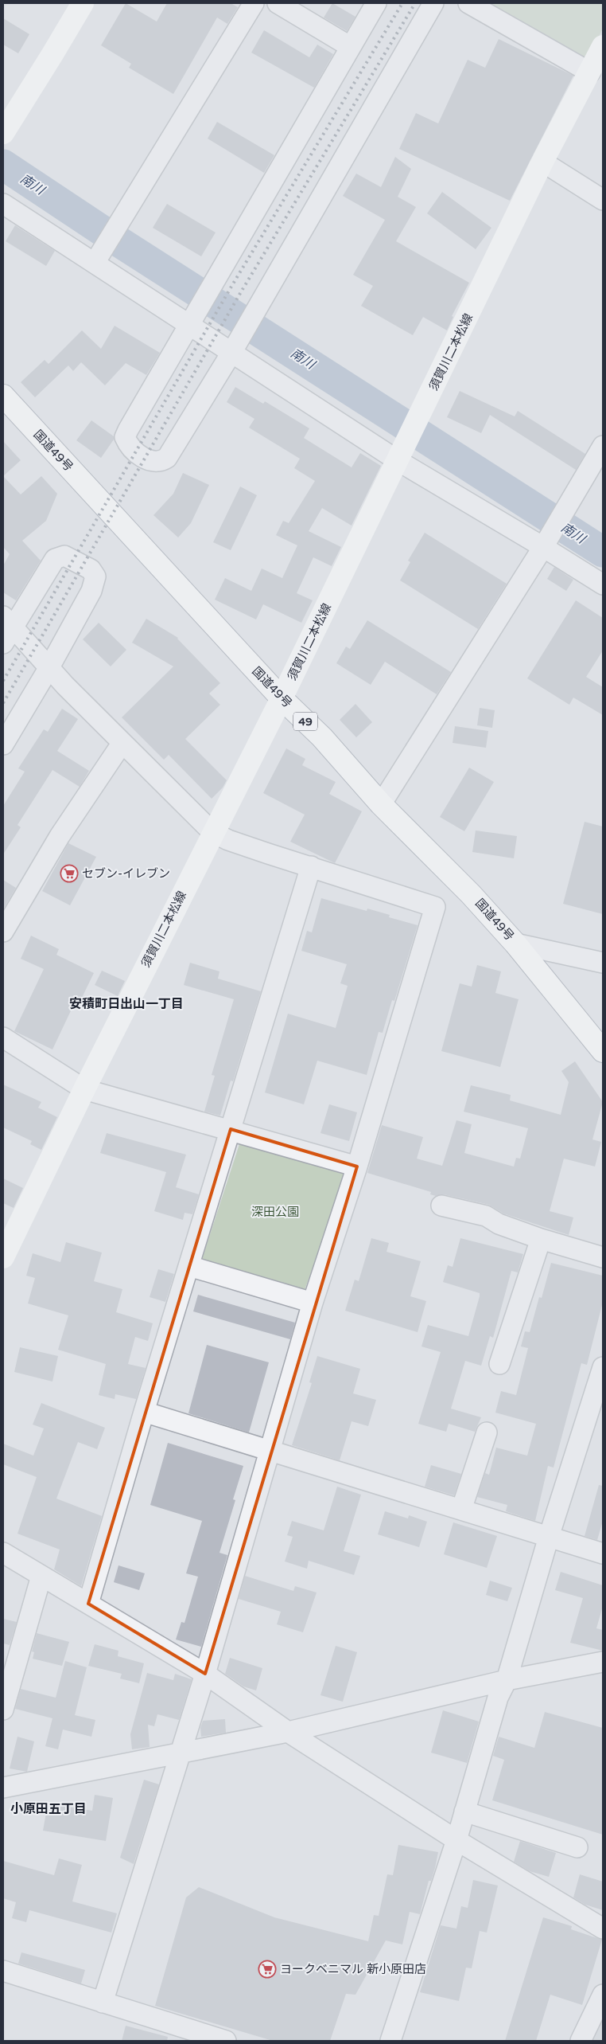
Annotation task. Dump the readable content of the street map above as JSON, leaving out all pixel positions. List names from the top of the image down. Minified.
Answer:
{"streets":{"main road":["須賀川二本松線","国道49号","49"]},"crossings":[["須賀川二本松線","国道49号"]],"districts":["安積町日出山一丁目","小原田五丁目"],"water":["南川"],"parks":["深田公園"],"places":{"supermarket":["セブン-イレブン","ヨークベニマル 新小原田店"]}}
